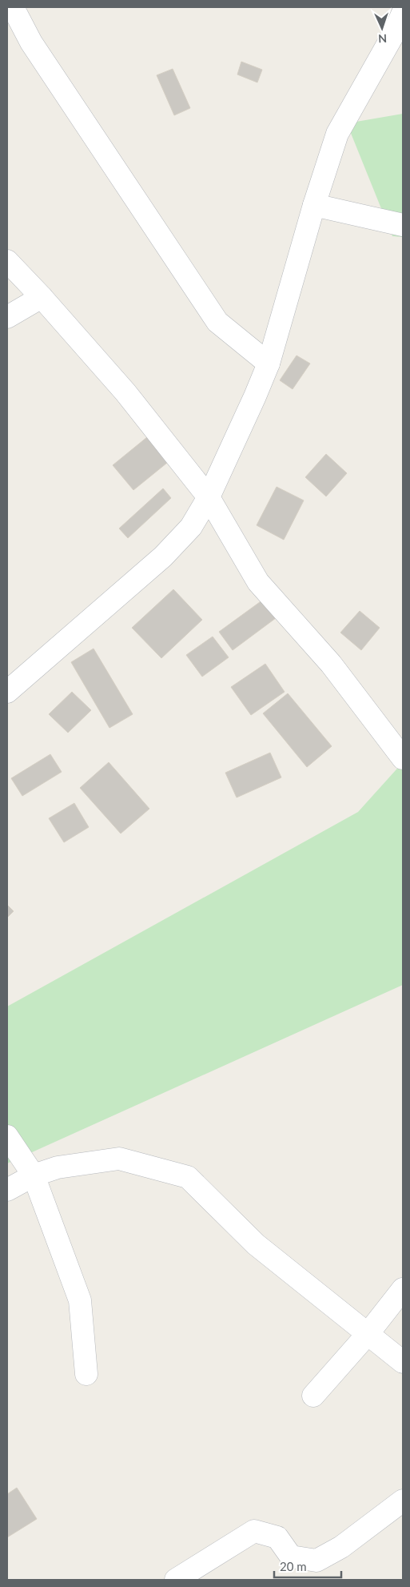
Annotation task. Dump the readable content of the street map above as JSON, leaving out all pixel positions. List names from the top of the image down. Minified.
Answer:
{"scale_bar":"20 m","north":"bottom"}
